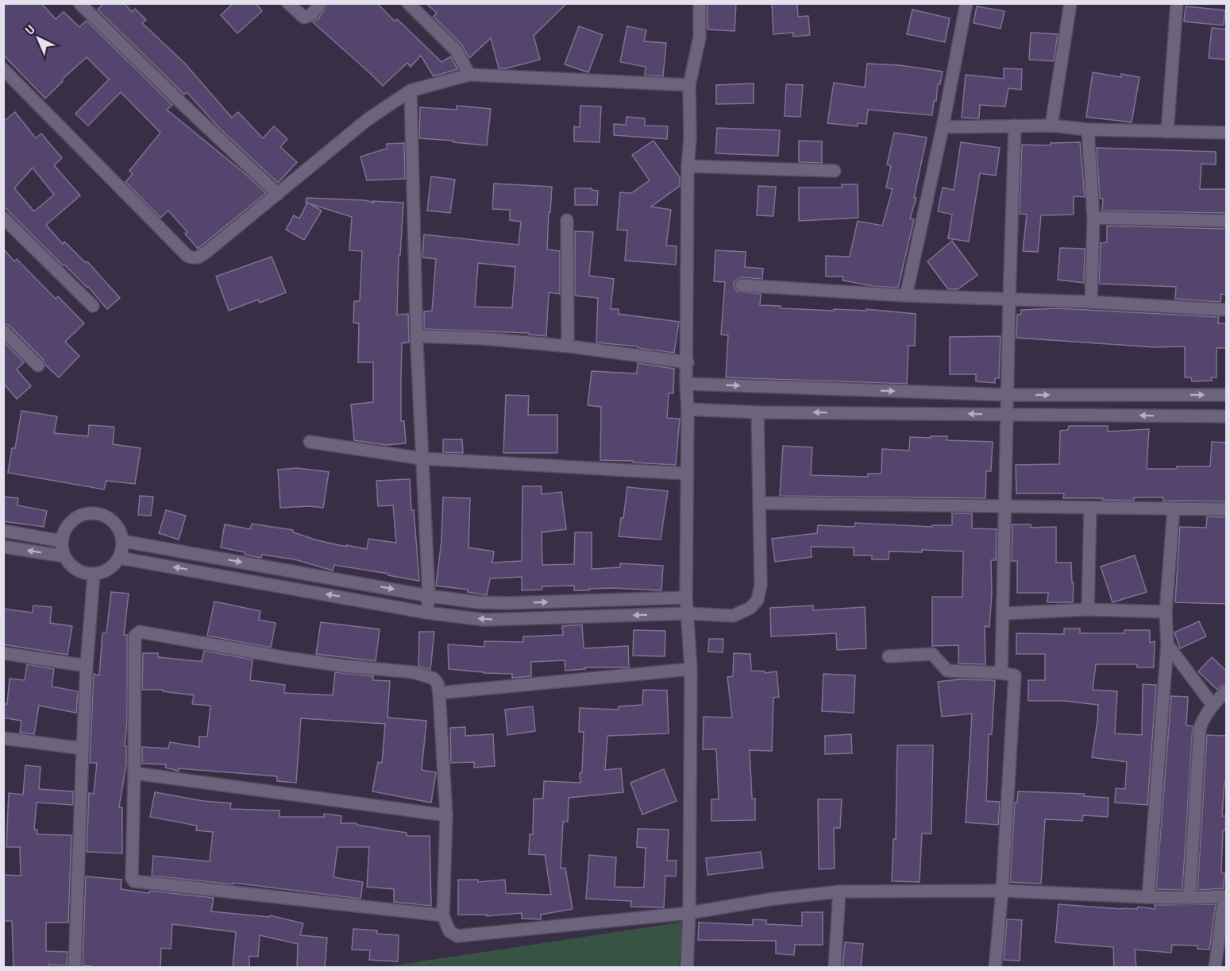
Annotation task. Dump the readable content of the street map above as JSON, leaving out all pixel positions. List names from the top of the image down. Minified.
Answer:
{"north":"top left"}
